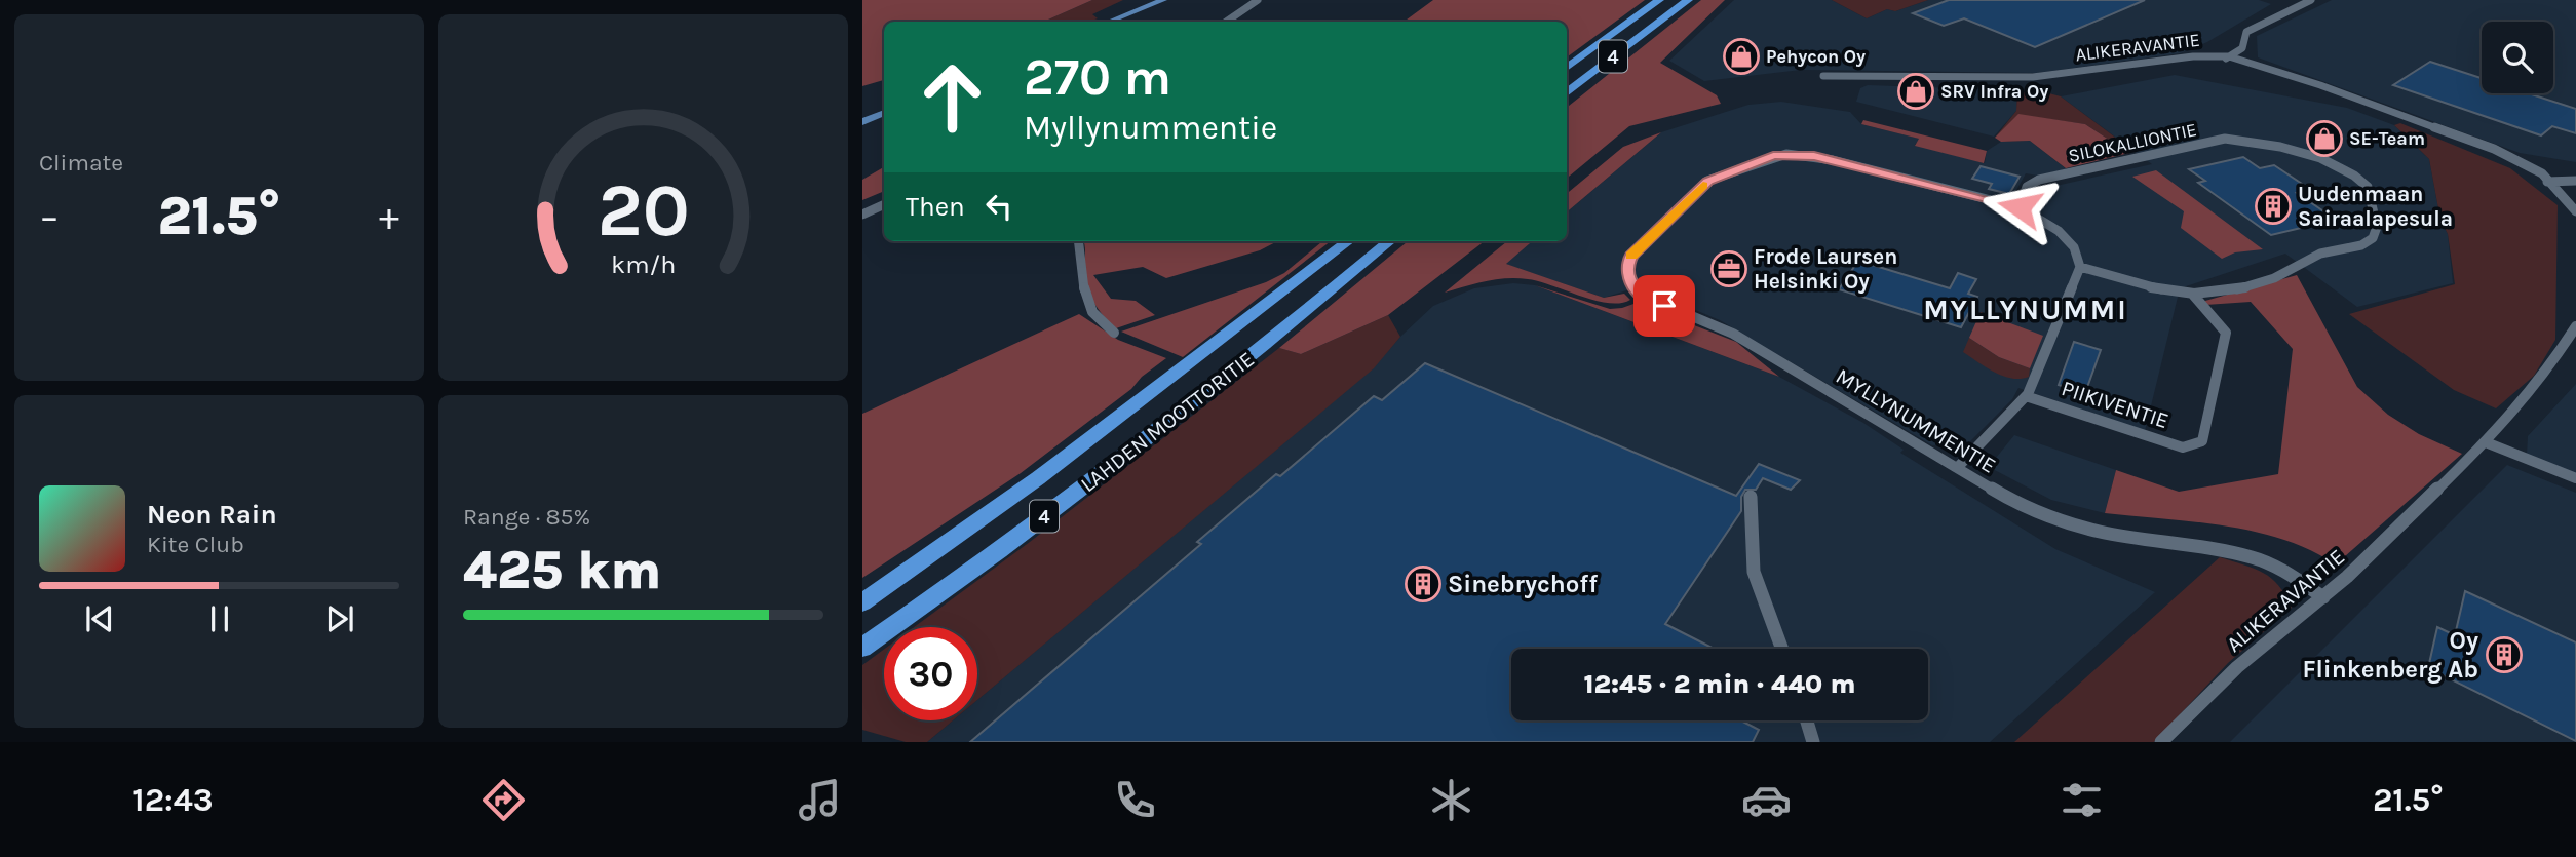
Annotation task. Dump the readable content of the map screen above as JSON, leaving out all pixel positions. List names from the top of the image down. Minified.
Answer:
{"streets":{"highway":["4","LAHDEN MOOTTORITIE"],"street":["ALIKERAVANTIE","SILOKALLIONTIE","PIIKIVENTIE","MYLLYNUMMENTIE"]},"crossings":[["ALIKERAVANTIE","MYLLYNUMMENTIE"],["SILOKALLIONTIE","PIIKIVENTIE"],["SILOKALLIONTIE","MYLLYNUMMENTIE"]],"districts":["MYLLYNUMMI"],"places":{"shop":["Pehycon Oy","SRV Infra Oy","SE-Team"],"building":["Uudenmaan Sairaalapesula","Sinebrychoff","Oy Flinkenberg Ab"],"office":["Frode Laursen Helsinki Oy"]},"page":{"tile":["Climate",["Range · 85%","425 km"]],"turn":["270 m","Myllynummentie"],"then":"Then","heat":["−","21.5°","+"],"song":["Neon Rain","Kite Club"],"limit":"30","trip":"12:45 · 2 min · 440 m","tabs":["12:43","21.5°"],"gauge":["20","km/h"]}}
